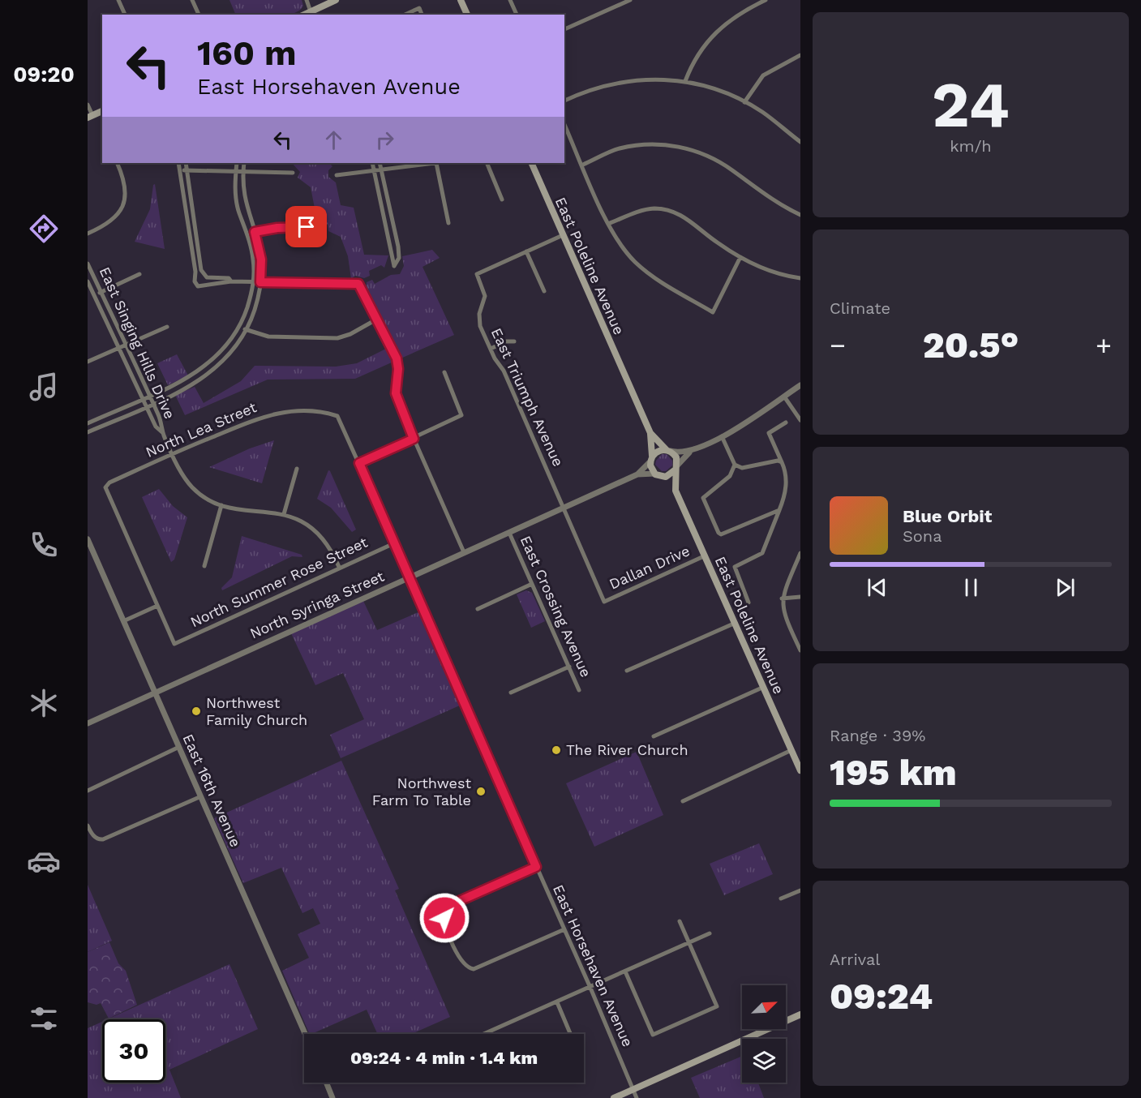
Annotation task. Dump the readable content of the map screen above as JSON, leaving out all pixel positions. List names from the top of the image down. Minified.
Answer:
{"streets":{"main road":["East Poleline Avenue"],"street":["East Singing Hills Drive","East Triumph Avenue","North Lea Street","Dallan Drive","North Summer Rose Street","North Syringa Street","East Crossing Avenue","East 16th Avenue","East Horsehaven Avenue"]},"crossings":[["East Poleline Avenue","East Triumph Avenue"],["East Poleline Avenue","Dallan Drive"],["East Poleline Avenue","North Syringa Street"],["East Singing Hills Drive","North Lea Street"],["East Singing Hills Drive","North Summer Rose Street"],["East Triumph Avenue","Dallan Drive"],["East Triumph Avenue","North Syringa Street"],["North Lea Street","North Summer Rose Street"],["North Lea Street","East Horsehaven Avenue"],["North Summer Rose Street","East Horsehaven Avenue"],["North Syringa Street","East Crossing Avenue"],["North Syringa Street","East 16th Avenue"],["North Syringa Street","East Horsehaven Avenue"]],"places":["Northwest Family Church","The River Church","Northwest Farm To Table"],"north":"top right","page":{"tabs":"09:20","tile":[["24","km/h"],"Climate",["Range · 39%","195 km"],["Arrival","09:24"]],"turn":["160 m","East Horsehaven Avenue"],"heat":["−","20.5°","+"],"song":["Blue Orbit","Sona"],"limit":"30","trip":"09:24 · 4 min · 1.4 km"}}
